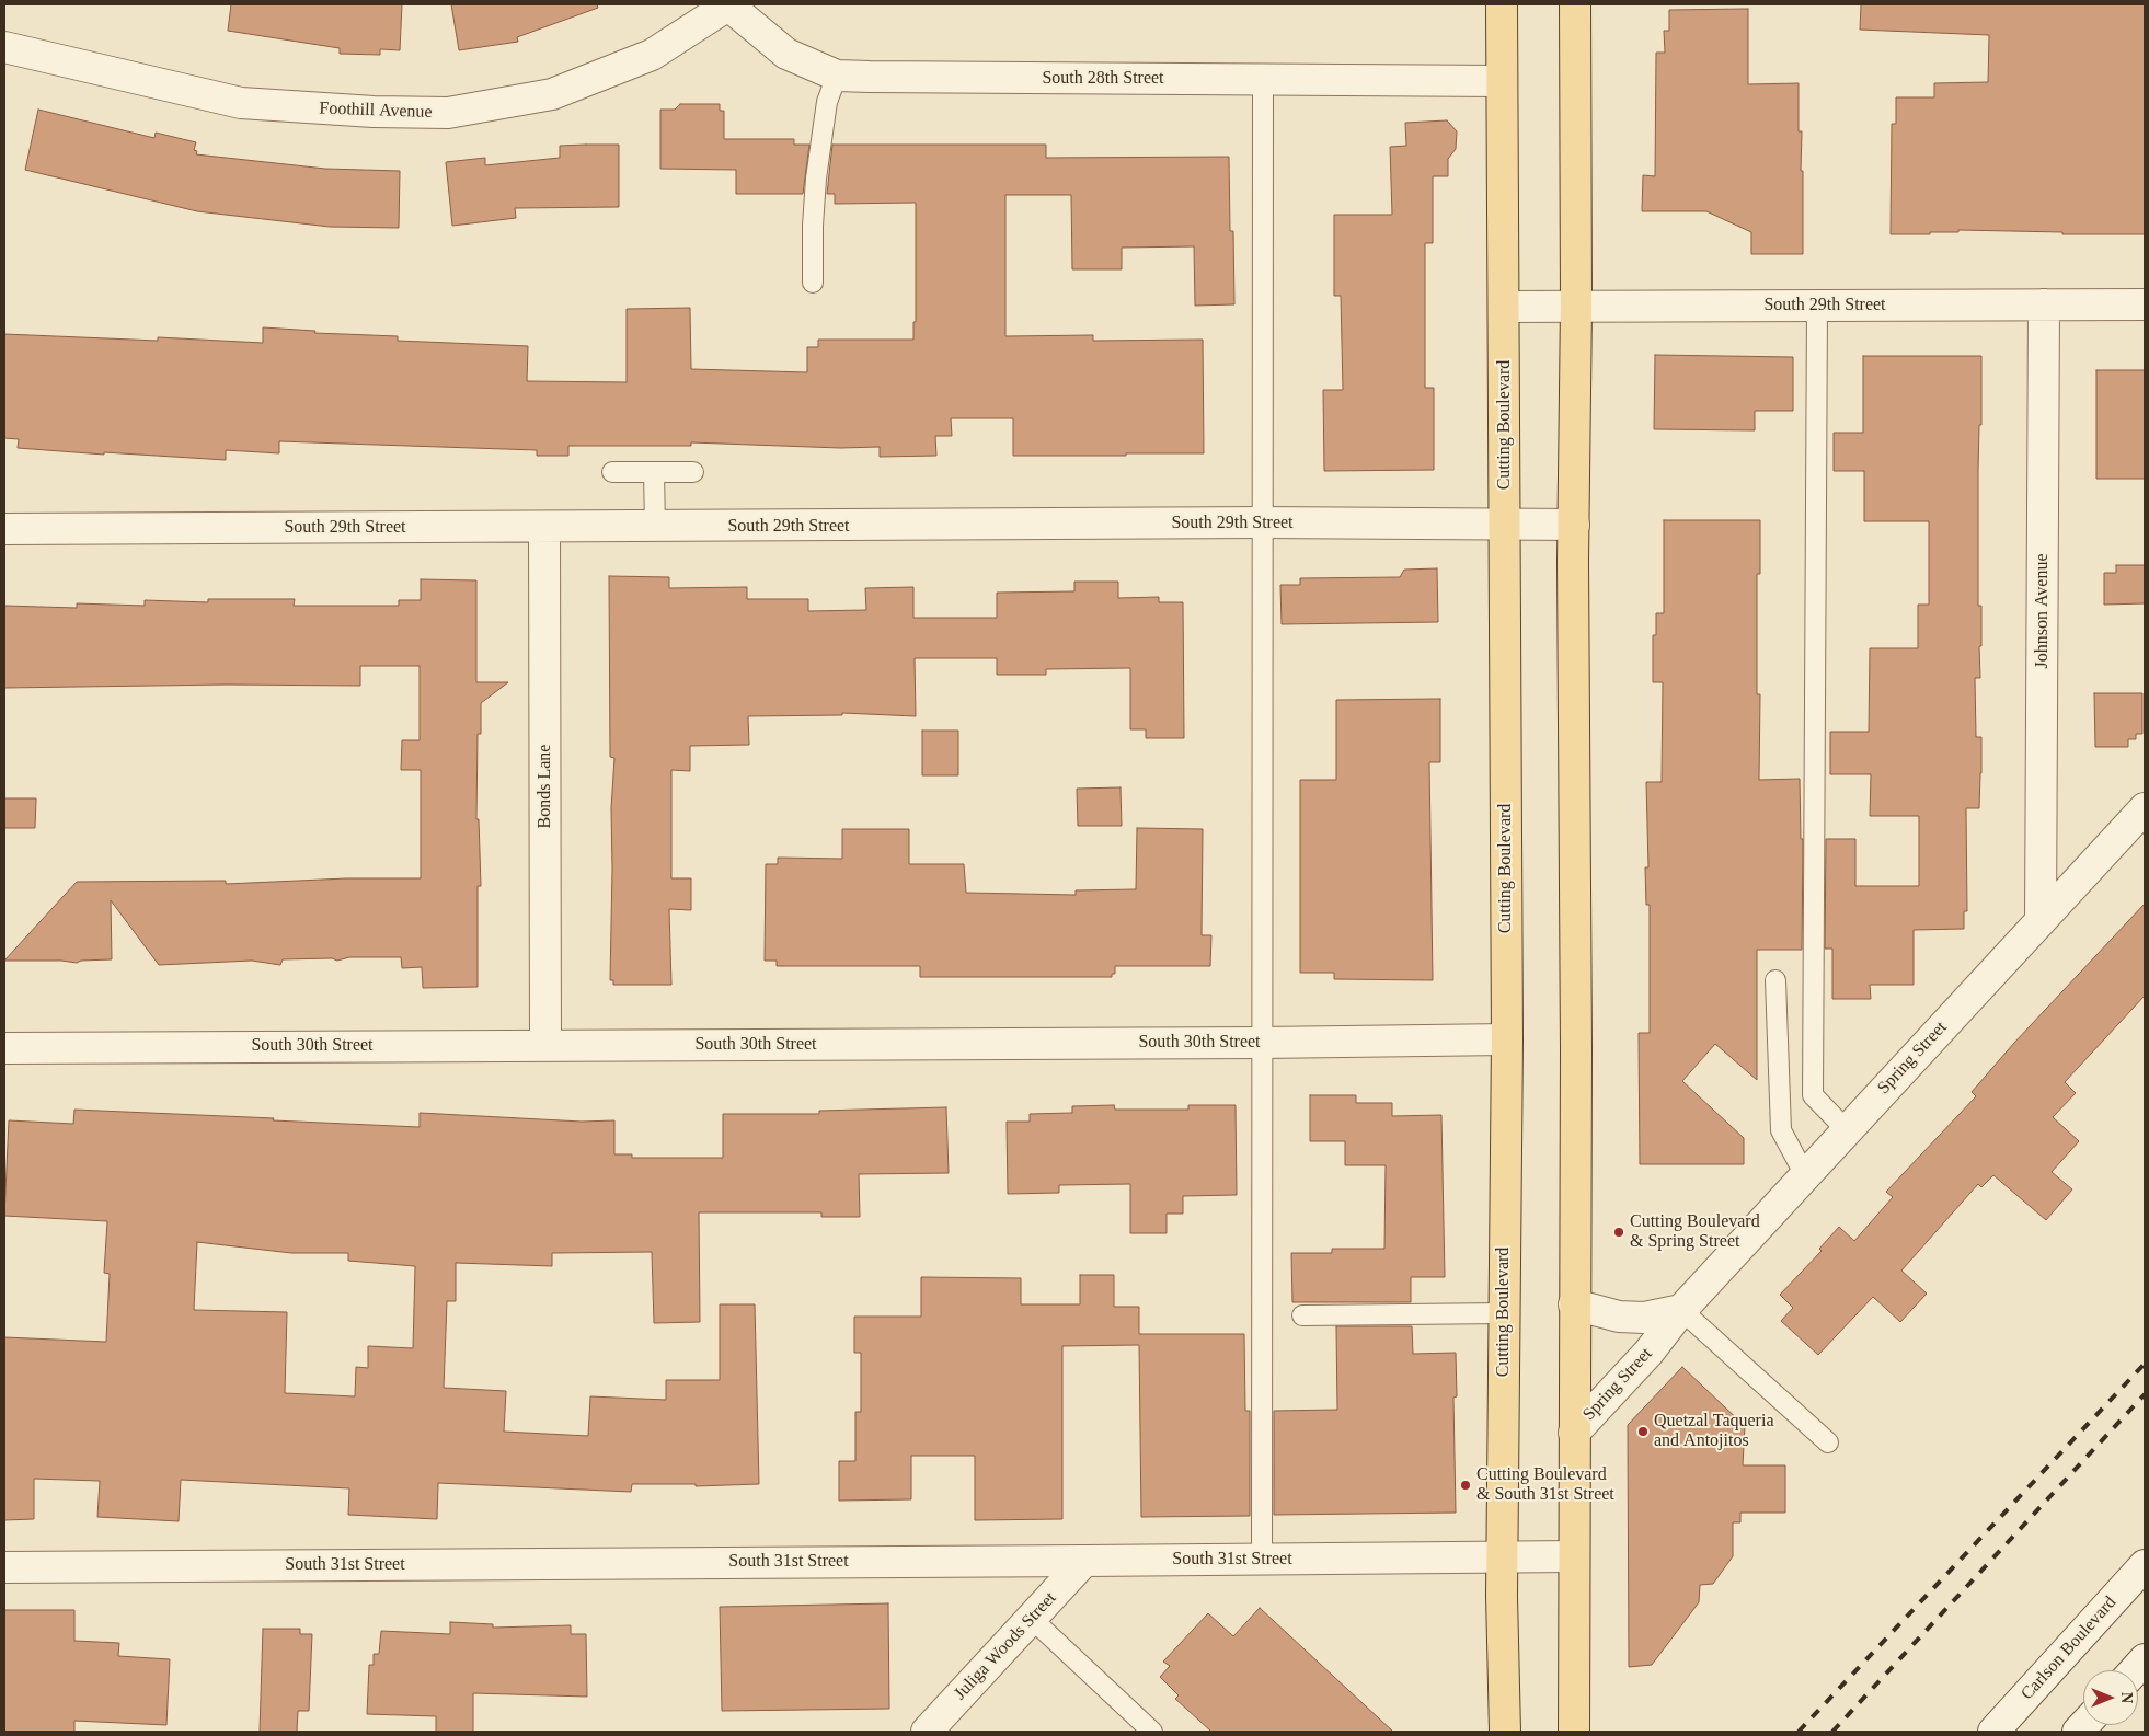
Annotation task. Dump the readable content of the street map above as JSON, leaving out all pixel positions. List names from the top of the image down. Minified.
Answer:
{"streets":{"main road":["Cutting Boulevard"],"street":["South 28th Street","Foothill Avenue","South 29th Street","Johnson Avenue","Bonds Lane","South 30th Street","Spring Street","South 31st Street","Juliga Woods Street","Carlson Boulevard"]},"crossings":[["South 28th Street","Foothill Avenue"],["South 28th Street","Cutting Boulevard"],["South 29th Street","Cutting Boulevard"],["South 29th Street","Johnson Avenue"],["South 29th Street","Bonds Lane"],["Cutting Boulevard","South 30th Street"],["Cutting Boulevard","South 31st Street"],["Johnson Avenue","Spring Street"],["Bonds Lane","South 30th Street"],["South 31st Street","Juliga Woods Street"]],"places":["Cutting Boulevard & Spring Street","Quetzal Taqueria and Antojitos","Cutting Boulevard & South 31st Street"],"north":"right"}
